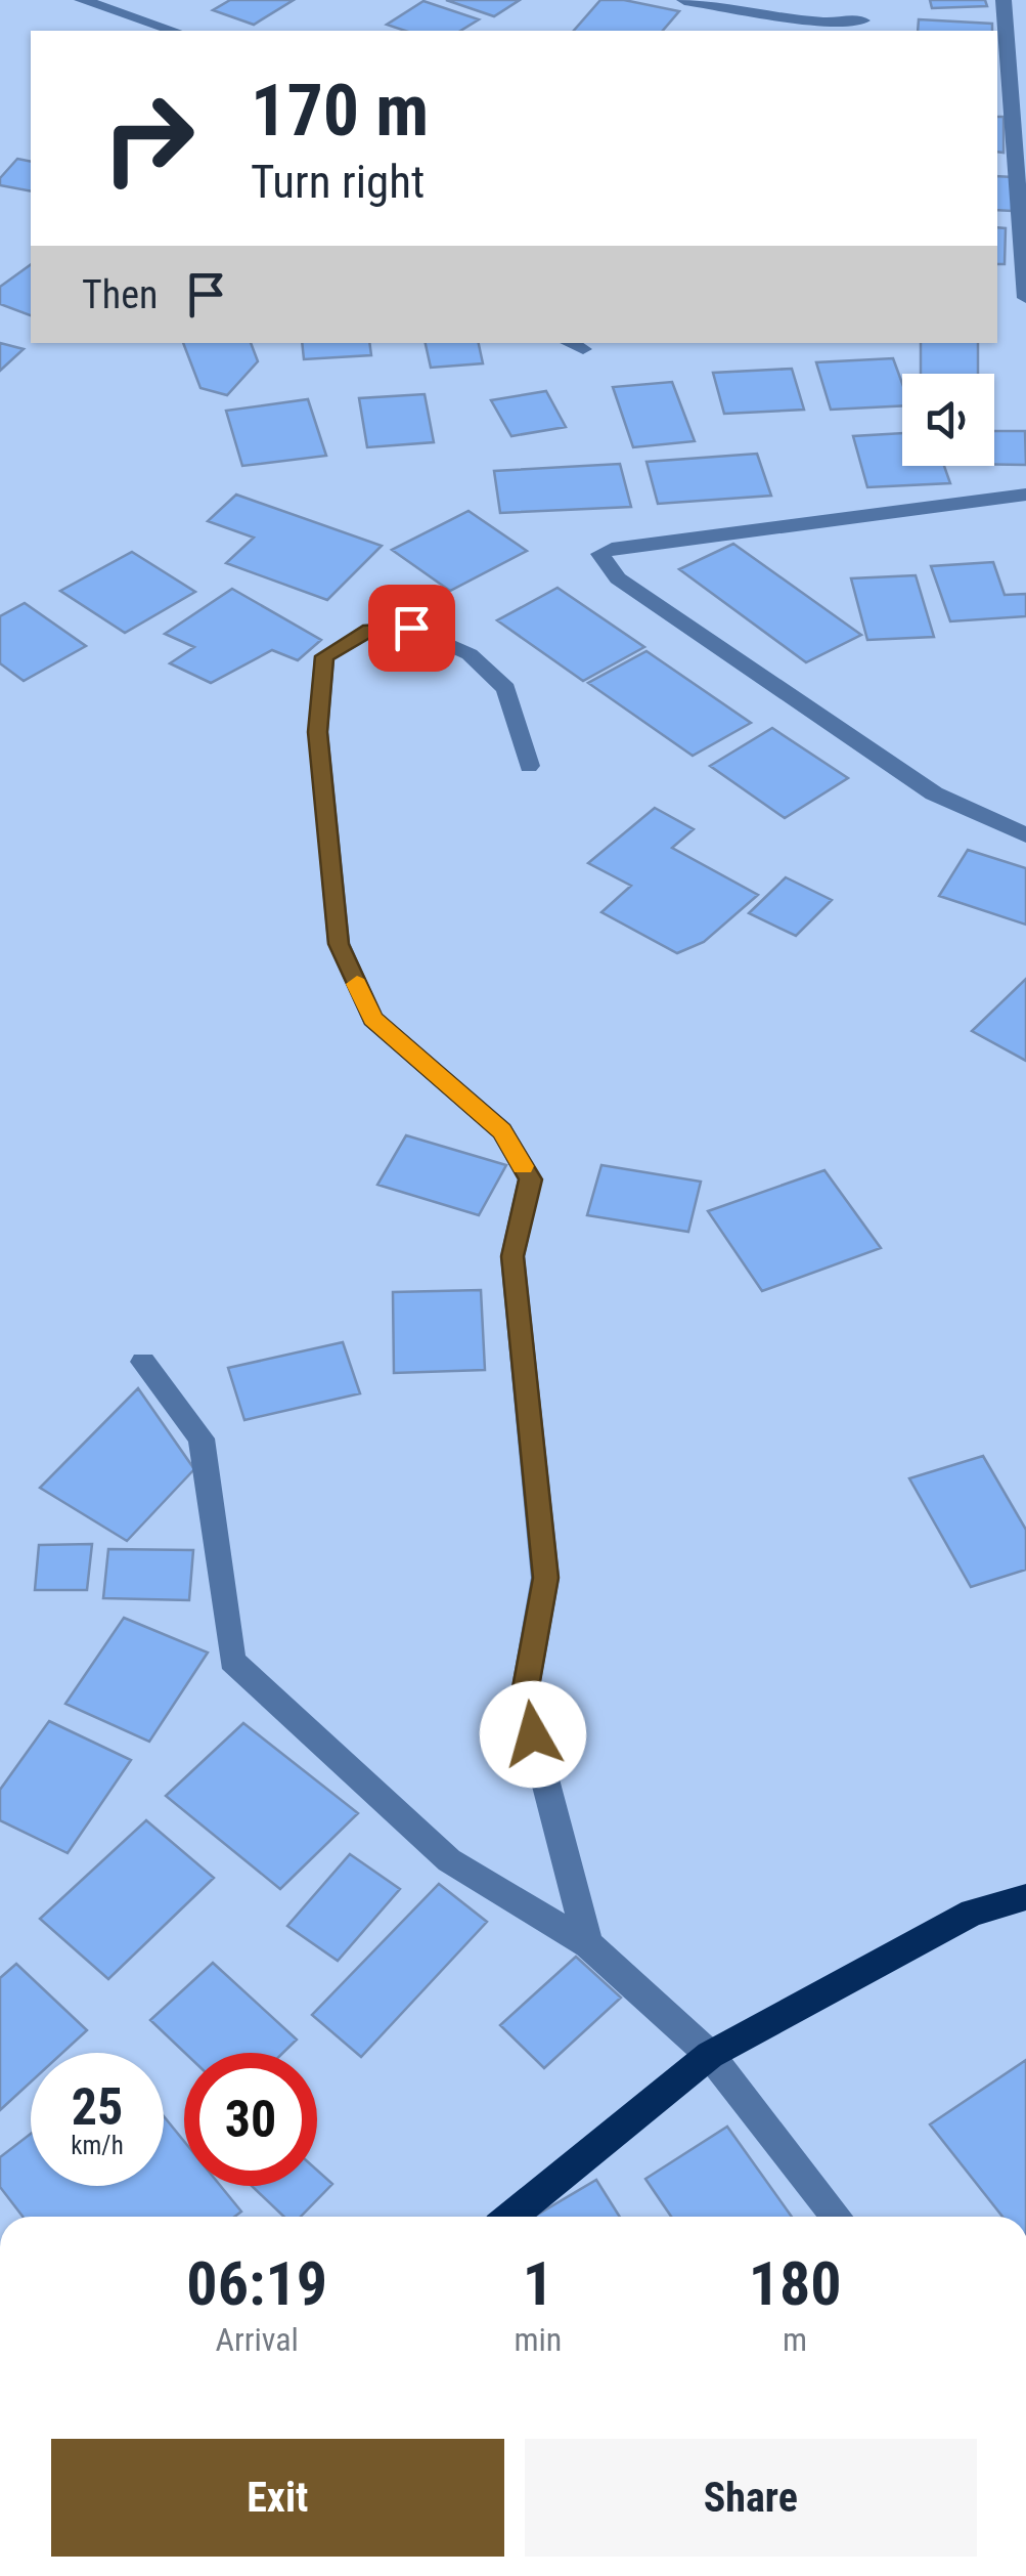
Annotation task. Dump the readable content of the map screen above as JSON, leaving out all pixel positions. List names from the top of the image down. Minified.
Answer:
{"page":{"turn":["170 m","Turn right"],"then":"Then","speed":"25 km/h","limit":"30","eta":["06:19","Arrival","1","min","180","m"],"buttons":["Exit","Share"]}}
